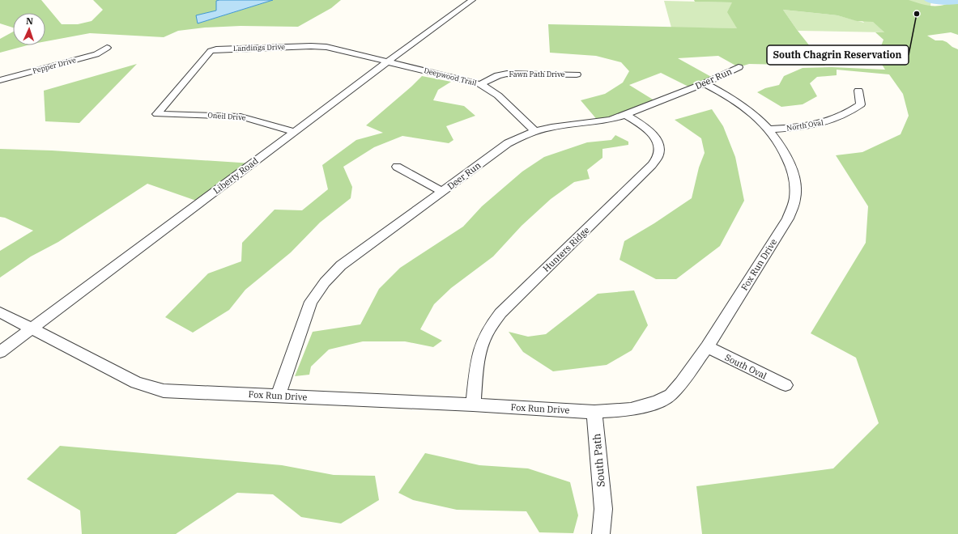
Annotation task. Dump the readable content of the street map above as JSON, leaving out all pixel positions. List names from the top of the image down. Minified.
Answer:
{"streets":{"street":["Landings Drive","Pepper Drive","Fawn Path Drive","Deepwood Trail","Deer Run","Oneil Drive","North Oval","Liberty Road","Hunters Ridge","Fox Run Drive","South Oval","South Path"]},"crossings":[["Landings Drive","Deepwood Trail"],["Landings Drive","Oneil Drive"],["Landings Drive","Liberty Road"],["Fawn Path Drive","Deepwood Trail"],["Deepwood Trail","Deer Run"],["Deepwood Trail","Liberty Road"],["Deer Run","Hunters Ridge"],["Deer Run","Fox Run Drive"],["Oneil Drive","Liberty Road"],["North Oval","Fox Run Drive"],["Liberty Road","Fox Run Drive"],["Hunters Ridge","Fox Run Drive"],["Fox Run Drive","South Oval"],["Fox Run Drive","South Path"]],"places":["South Chagrin Reservation"],"north":"top"}
